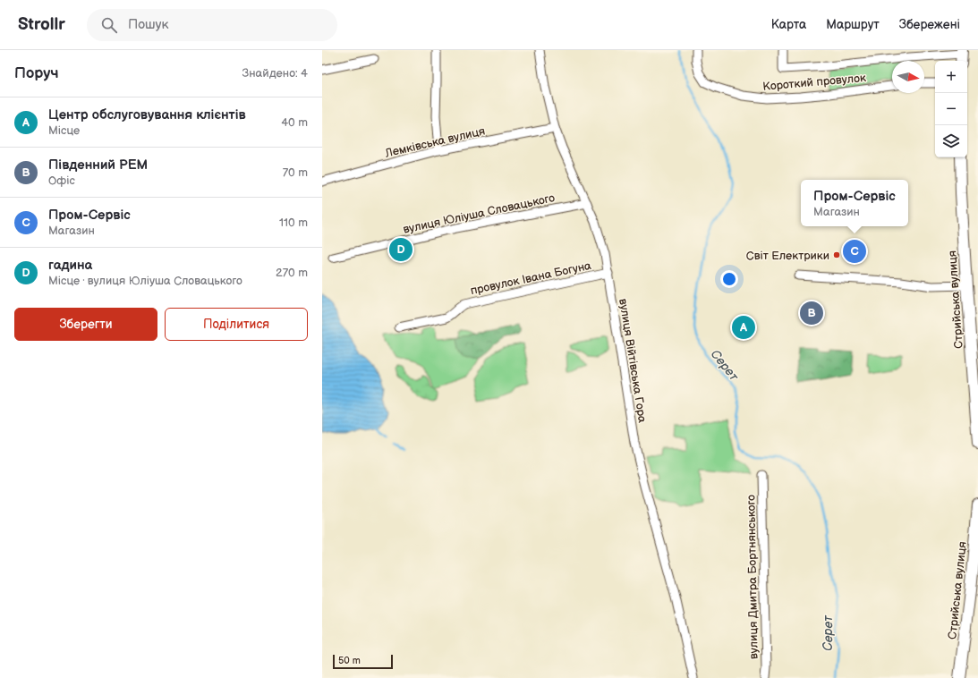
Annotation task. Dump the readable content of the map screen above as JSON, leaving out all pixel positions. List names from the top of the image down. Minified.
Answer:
{"streets":{"main road":["Стрийська вулиця"],"street":["Короткий провулок","Лемківська вулиця","вулиця Юліуша Словацького","провулок Івана Богуна","вулиця Війтівська Гора","вулиця Дмитра Бортнянського"]},"crossings":[["Лемківська вулиця","вулиця Війтівська Гора"],["вулиця Юліуша Словацького","вулиця Війтівська Гора"],["провулок Івана Богуна","вулиця Війтівська Гора"]],"water":["Серет"],"places":["Світ Електрики"],"scale_bar":"50 m","north":"right","page":{"header":"Strollr","search":"Пошук","nav":["Карта","Маршрут","Збережені"],"heading":["Поруч","Знайдено: 4"],"map_buttons":["+","−"],"list":[{"mark":"A","name":"Центр обслуговування клієнтів","note":"Місце","value":"40 m"},{"mark":"B","name":"Південний РЕМ","note":"Офіс","value":"70 m"},{"mark":"C","name":"Пром-Сервіс","note":"Магазин","value":"110 m"},{"mark":"D","name":"гадина","note":"Місце · вулиця Юліуша Словацького","value":"270 m"}],"popup":["Пром-Сервіс","Магазин"],"pins":["D","C","B","A"],"buttons":["Зберегти","Поділитися"],"scale":"50 m"}}
